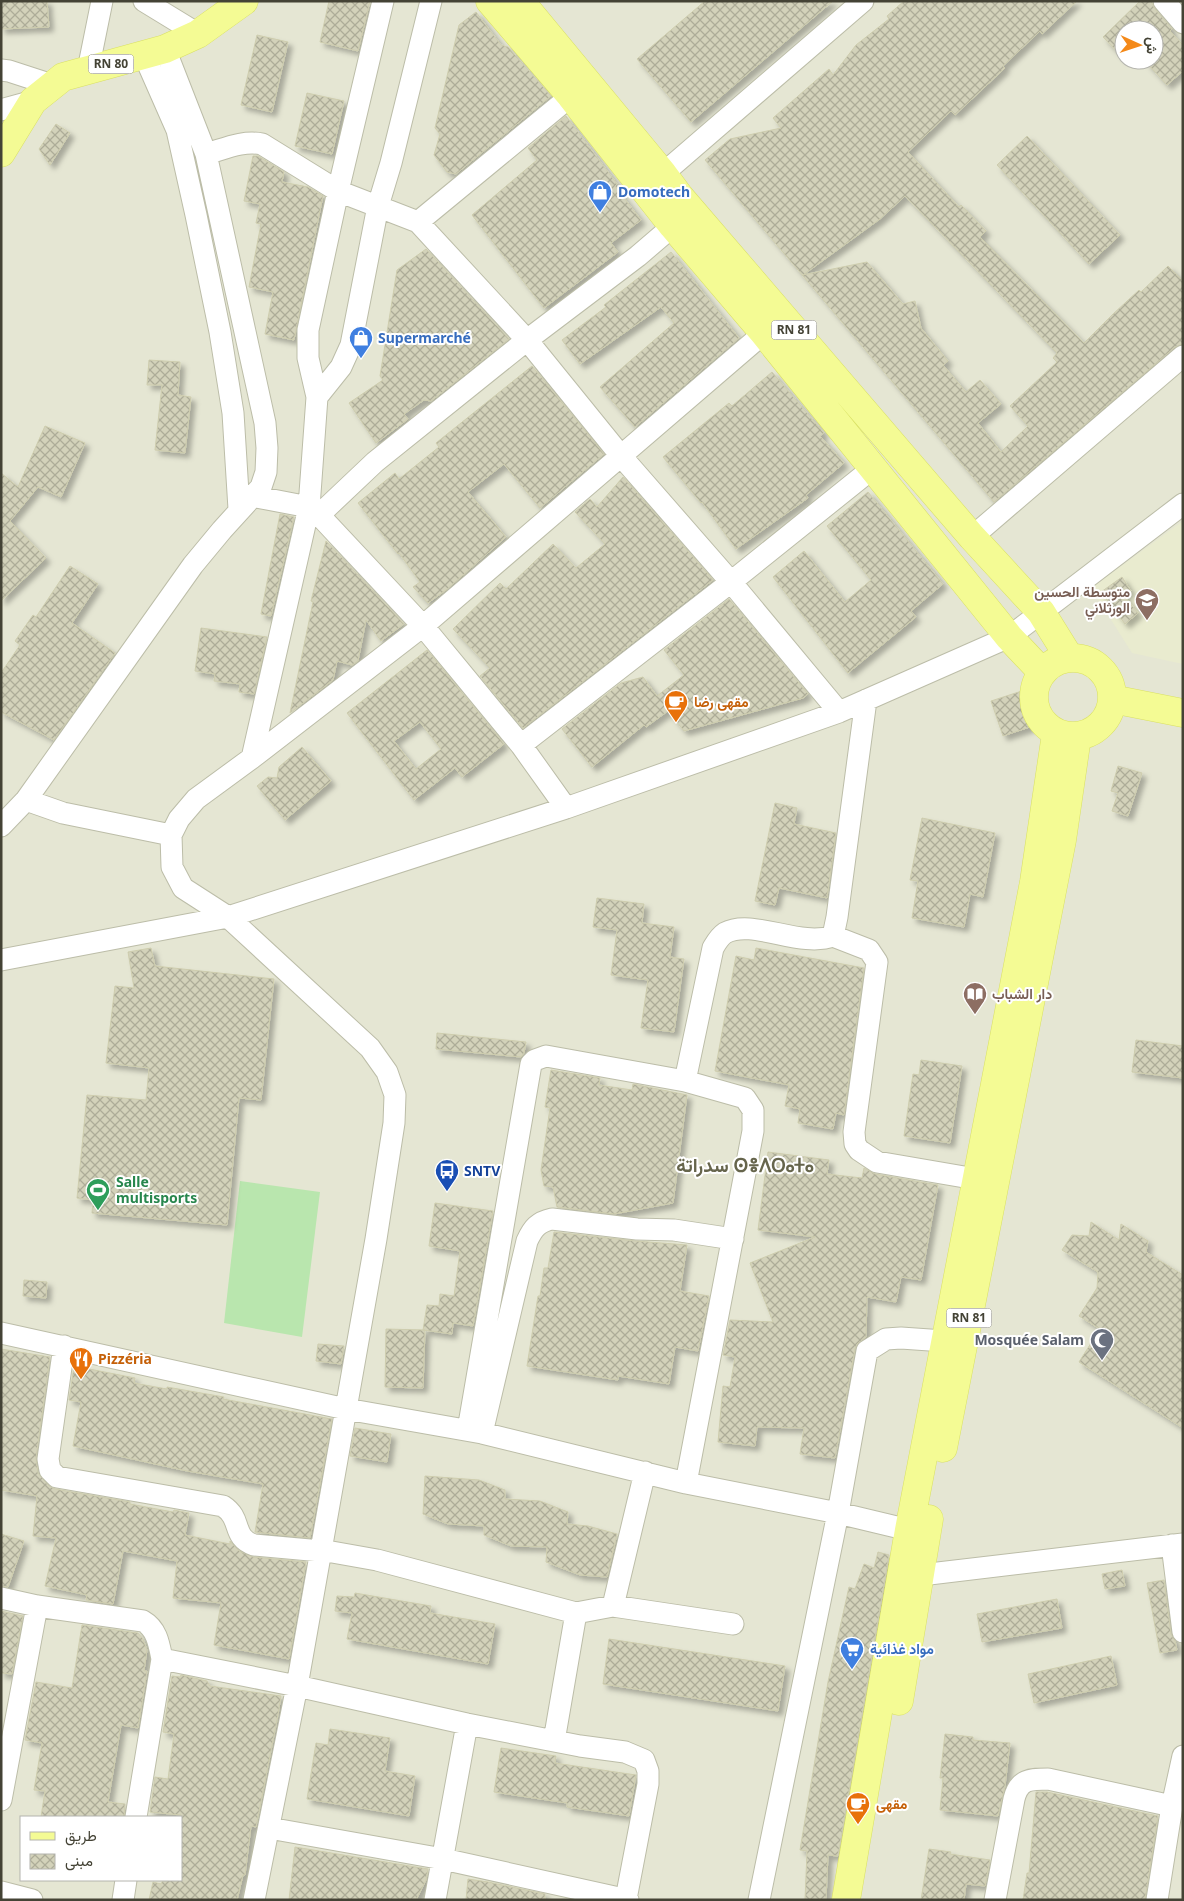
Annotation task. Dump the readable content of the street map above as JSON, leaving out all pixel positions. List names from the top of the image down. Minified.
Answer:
{"streets":{"main road":["RN 80","RN 81"]},"districts":["سدراتة ⵙⴻⴷⵔⴰⵜⴰ"],"places":{"shop":["Domotech","Supermarché"],"school or university":["متوسطة الحسين الورثلاني"],"cafe":["مقهى رضا","مقهى"],"library":["دار الشباب"],"bus stop":["SNTV"],"sports":["Salle multisports"],"mosque":["Mosquée Salam"],"restaurant":["Pizzéria"],"supermarket":["مواد غذائية"]},"legend":["طريق","مبنى"],"north":"right"}
